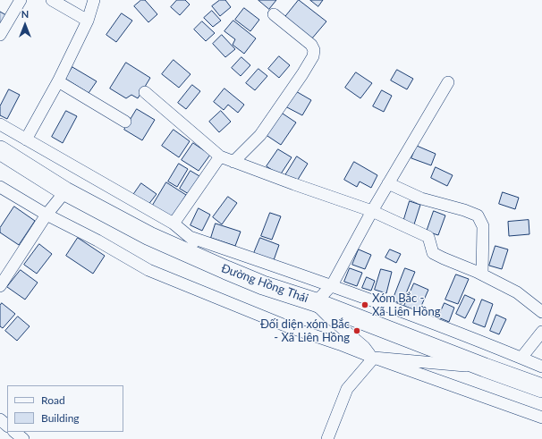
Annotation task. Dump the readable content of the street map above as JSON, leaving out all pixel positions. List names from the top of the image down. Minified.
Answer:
{"streets":{"main road":["Đường Hồng Thái"]},"places":["Xóm Bắc - Xã Liên Hồng","Đối diện xóm Bắc - Xã Liên Hồng"],"legend":["Road","Building"],"north":"top"}
